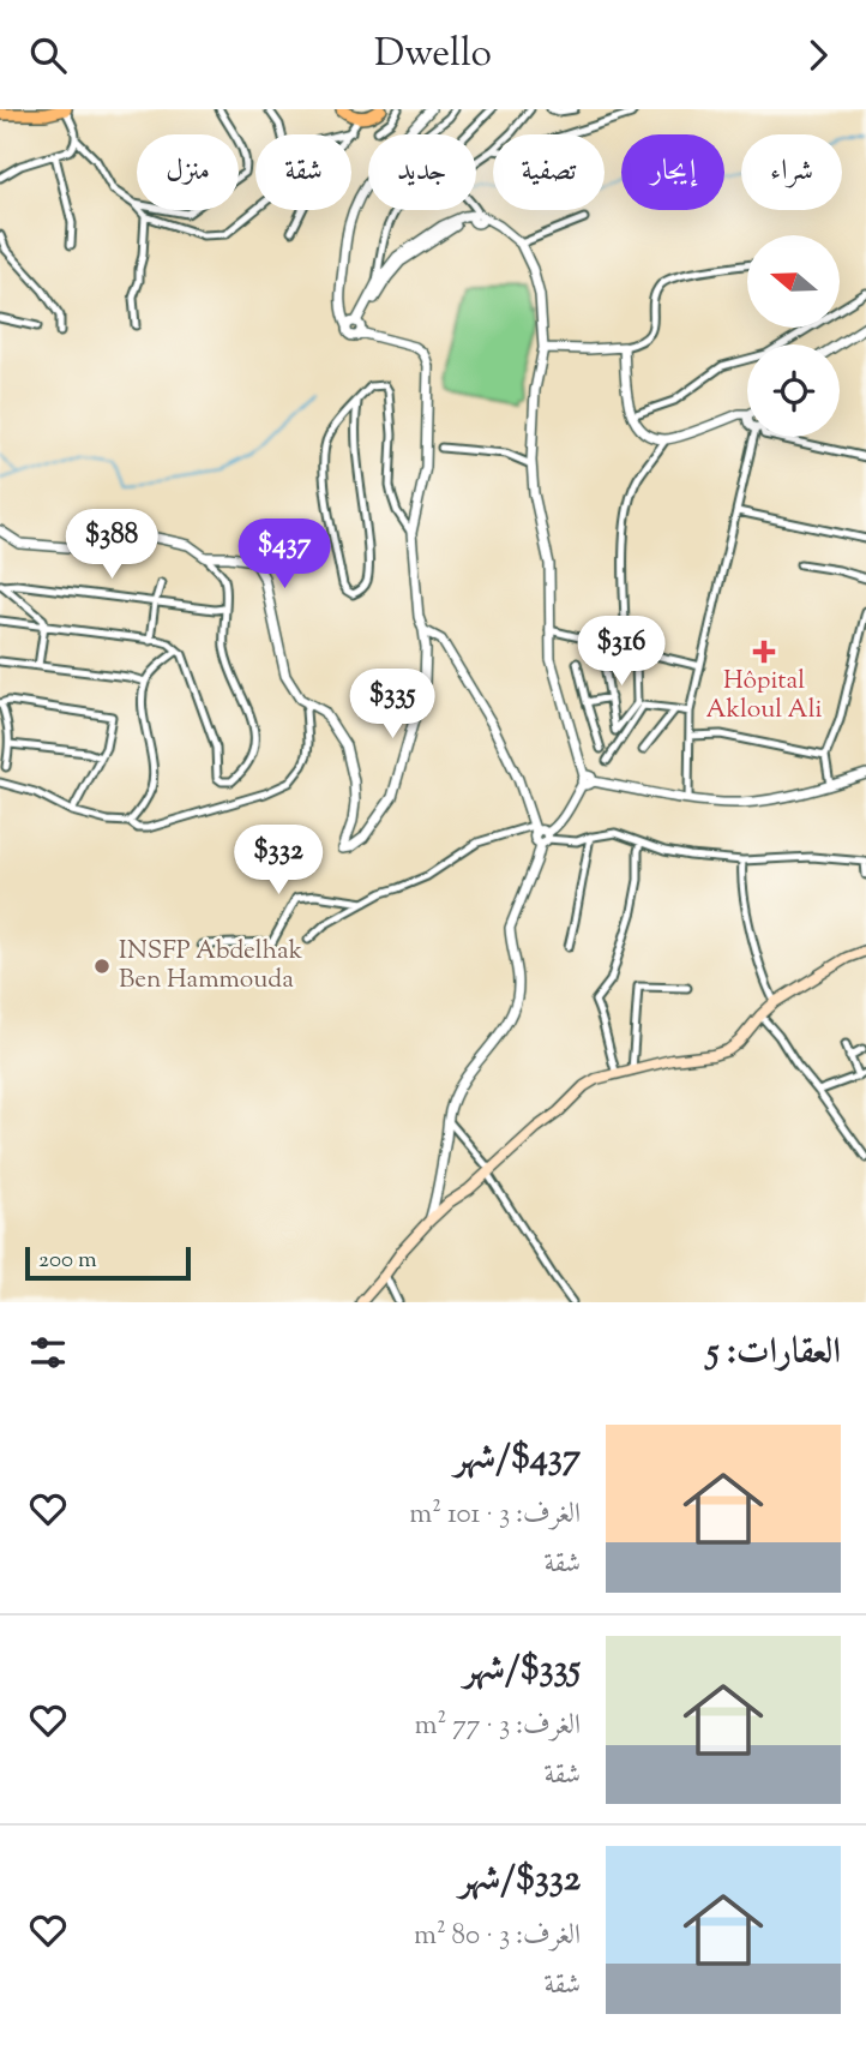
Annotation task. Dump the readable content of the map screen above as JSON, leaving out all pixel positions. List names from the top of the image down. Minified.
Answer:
{"places":{"health":["Hôpital Akloul Ali"],"other":["INSFP Abdelhak Ben Hammouda"]},"scale_bar":"200 m","north":"left","page":{"header":"Dwello","chip":["شراء","إيجار","تصفية","جديد","شقة","منزل"],"price":["$388","$437","$316","$335","$332"],"scale":"200 m","heading":"العقارات: 5","list":[{"name":"$437/شهر","note":"الغرف: 3 · 101 m² · شقة"},{"name":"$335/شهر","note":"الغرف: 3 · 77 m² · شقة"},{"name":"$332/شهر","note":"الغرف: 3 · 80 m² · شقة"}]}}
